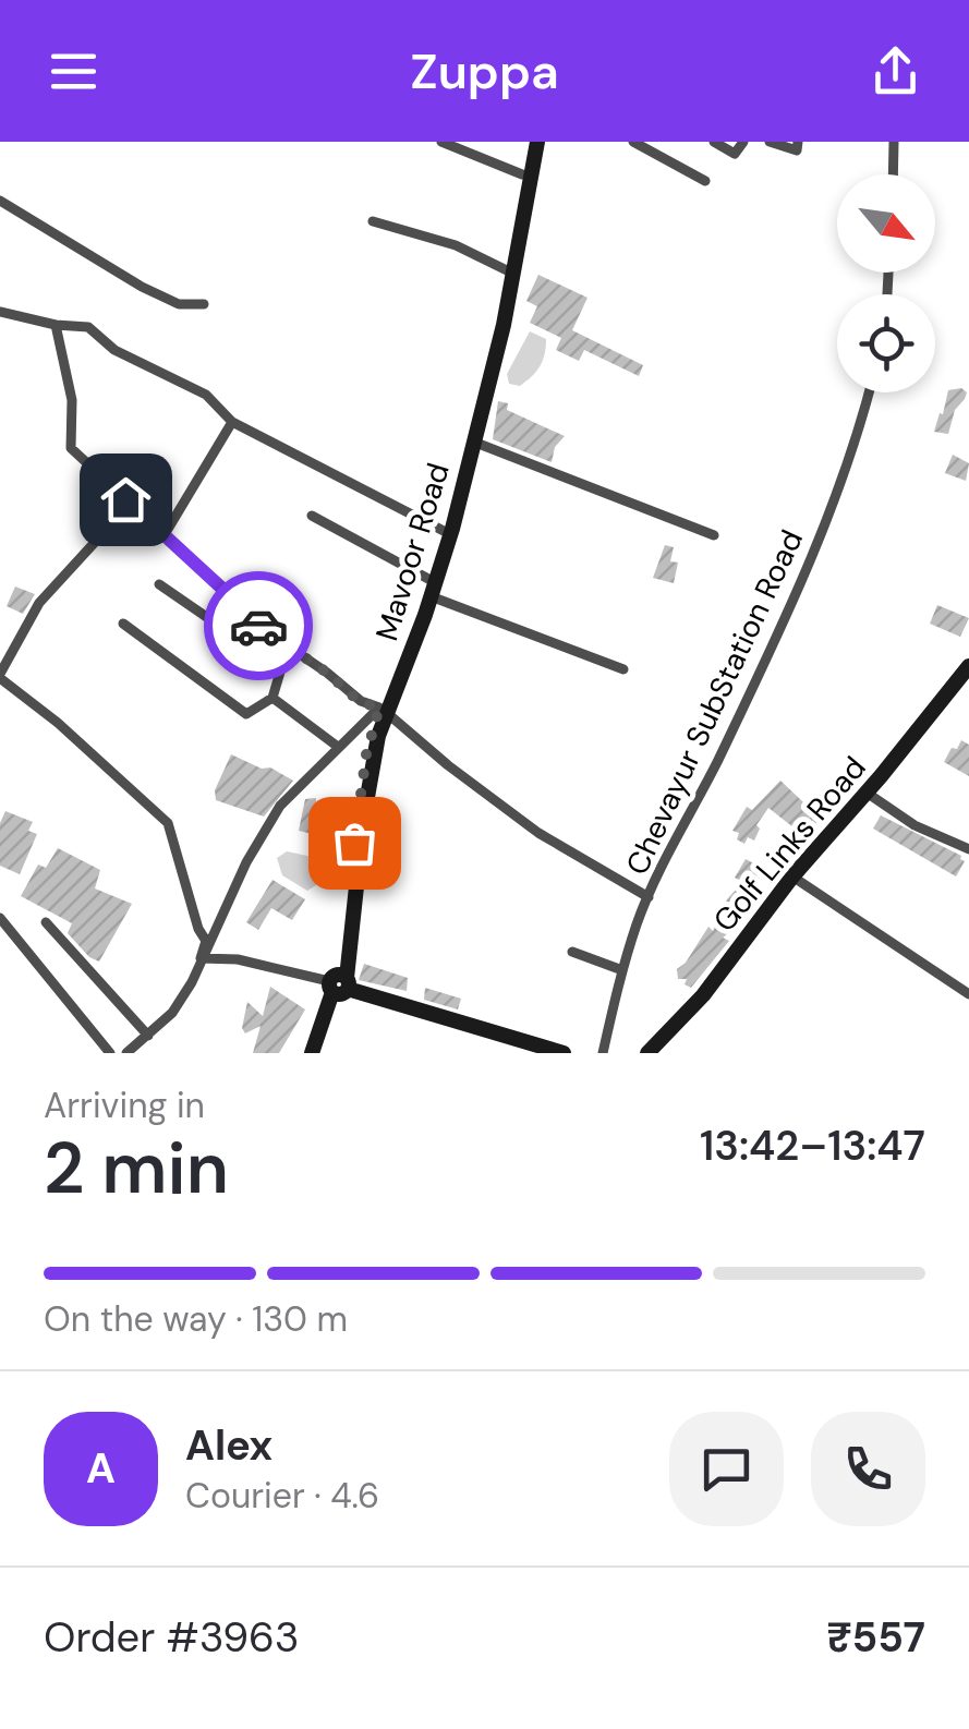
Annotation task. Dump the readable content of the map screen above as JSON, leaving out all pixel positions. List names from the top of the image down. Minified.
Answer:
{"streets":{"main road":["Mavoor Road","Golf Links Road"],"street":["Chevayur SubStation Road"]},"north":"bottom right","page":{"header":"Zuppa","heading":["2 min","Arriving in","13:42–13:47"],"panel":["Alex","Courier · 4.6","Order #3963","₹557"],"bar":"On the way · 130 m","round":"A"}}
